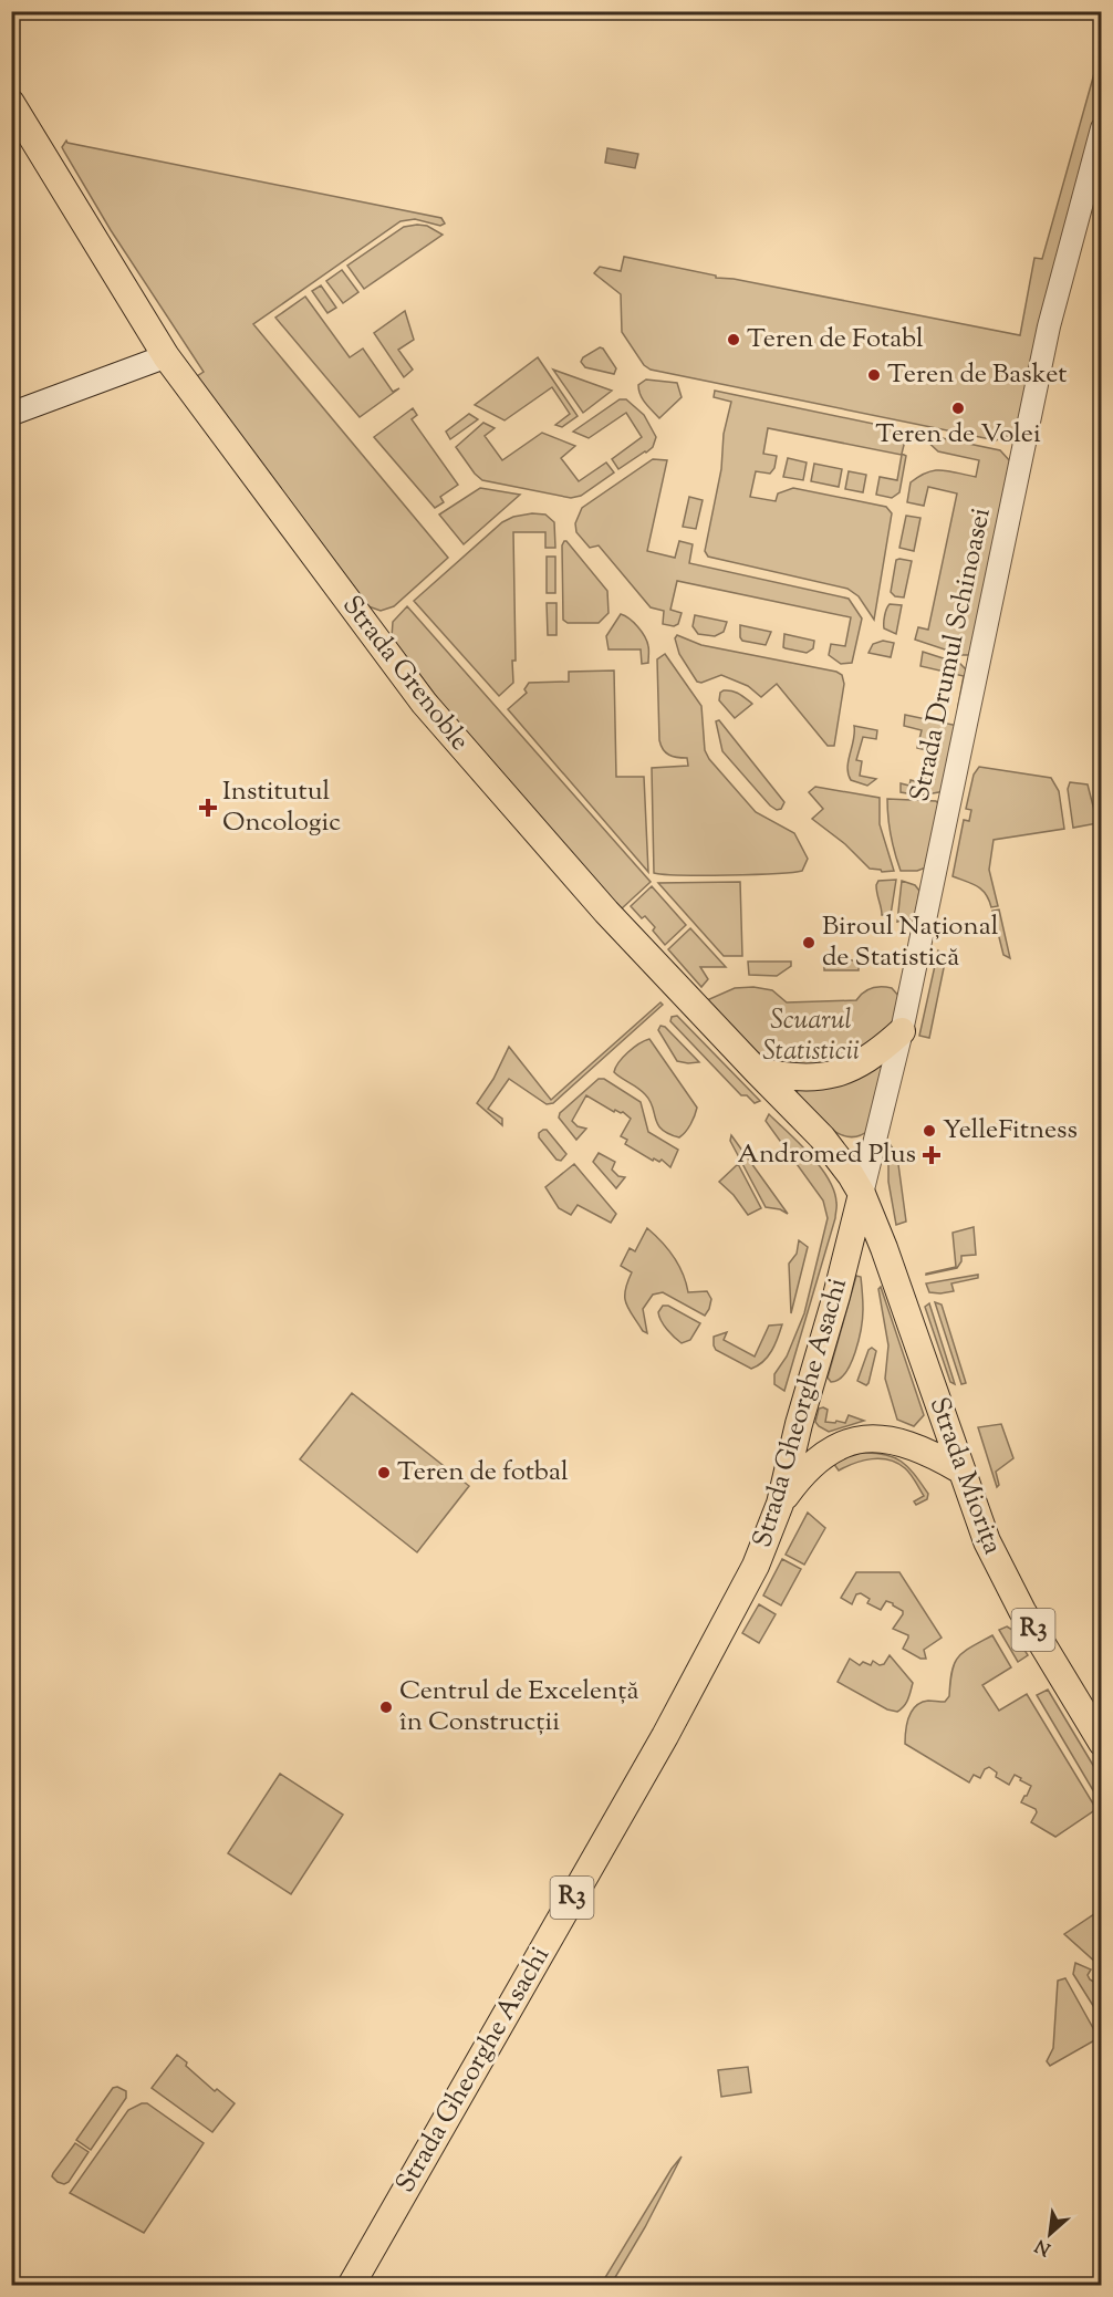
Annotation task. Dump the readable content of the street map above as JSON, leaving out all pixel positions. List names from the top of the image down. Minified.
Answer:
{"streets":{"main road":["Strada Grenoble","Strada Gheorghe Asachi","Strada Miorița","R3"],"street":["Strada Drumul Schinoasei"]},"crossings":[["Strada Drumul Schinoasei","Strada Grenoble"],["Strada Drumul Schinoasei","Strada Gheorghe Asachi"],["Strada Drumul Schinoasei","Strada Miorița"],["Strada Grenoble","Strada Gheorghe Asachi"],["Strada Grenoble","Strada Miorița"],["Strada Gheorghe Asachi","Strada Miorița"],["Strada Gheorghe Asachi","R3"],["Strada Miorița","R3"]],"parks":["Scuarul Statisticii"],"places":{"other":["Teren de Fotabl","Teren de Basket","Teren de Volei","Biroul Național de Statistică","YelleFitness","Teren de fotbal","Centrul de Excelență în Construcții"],"health":["Institutul Oncologic","Andromed Plus"]},"north":"bottom left"}
